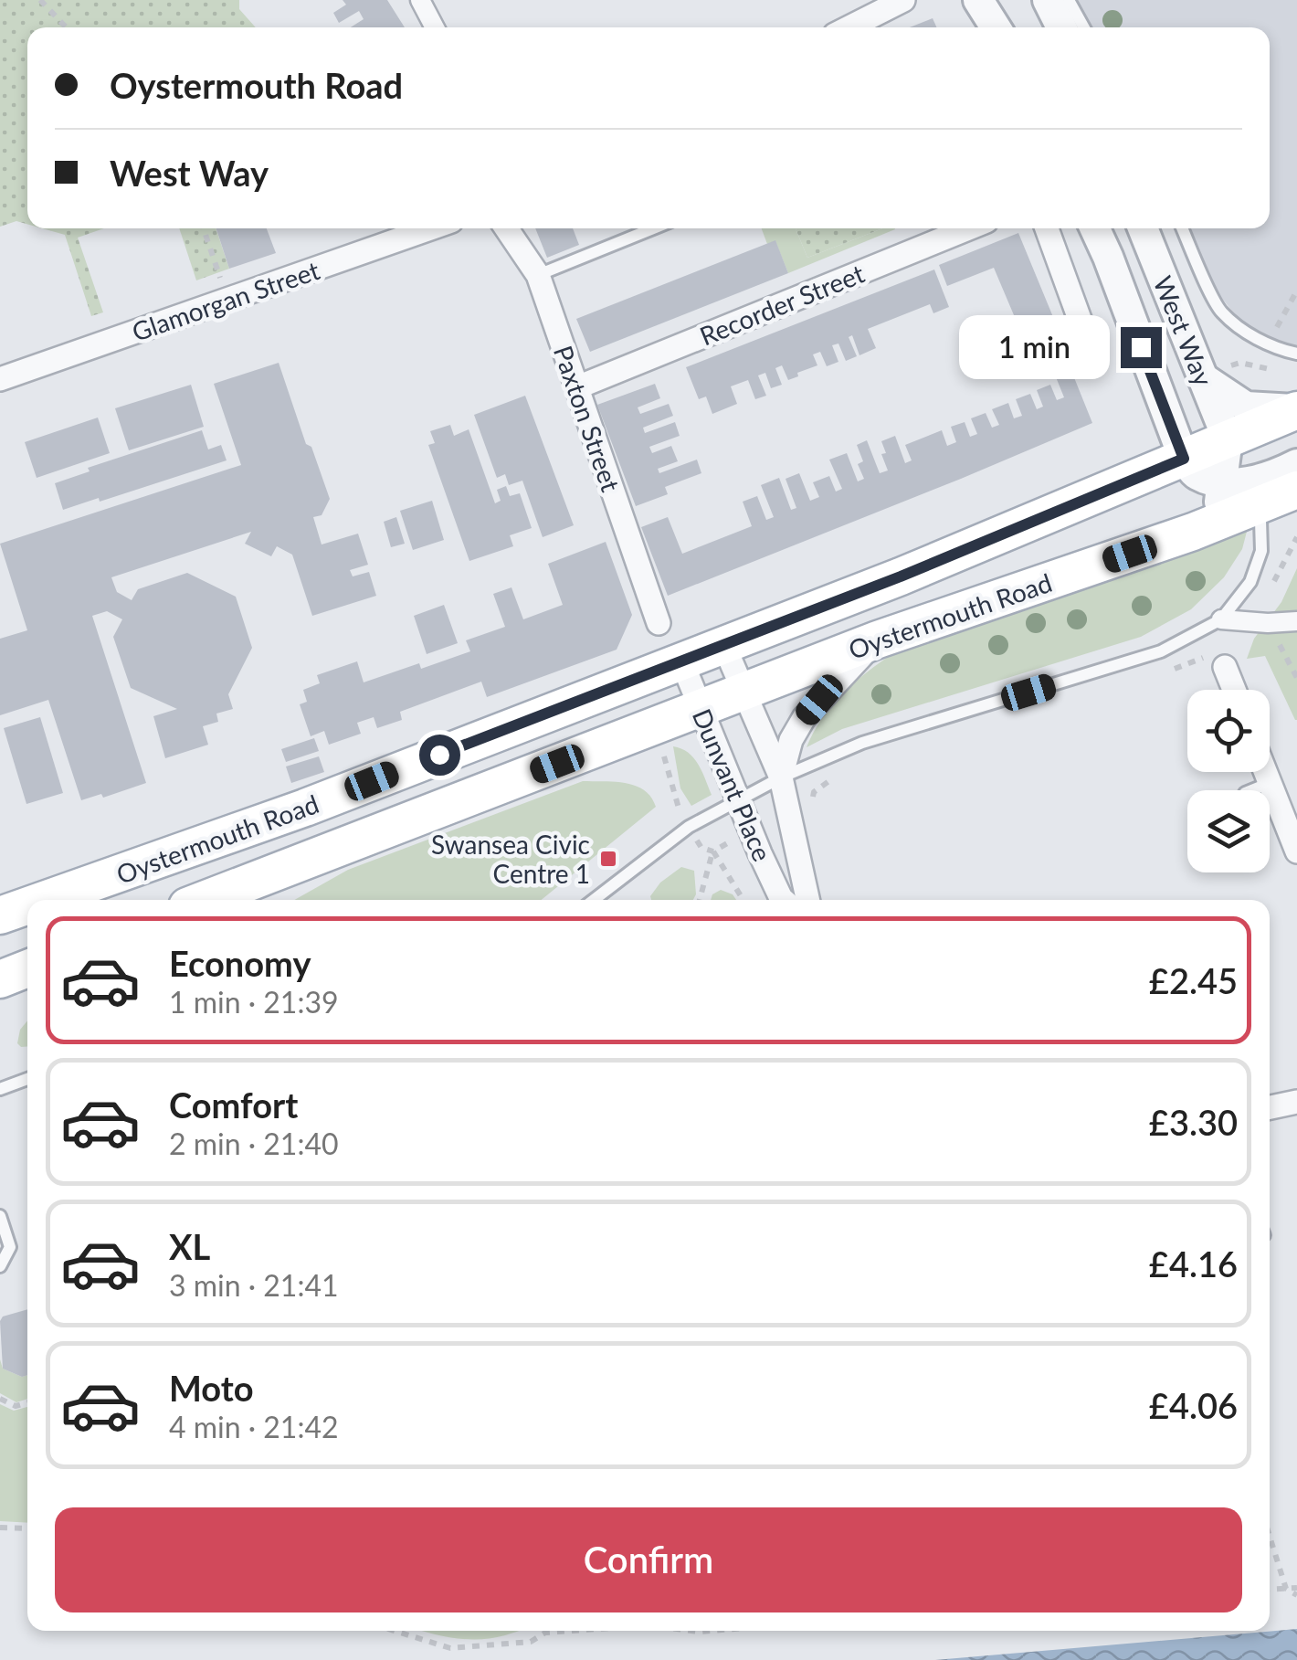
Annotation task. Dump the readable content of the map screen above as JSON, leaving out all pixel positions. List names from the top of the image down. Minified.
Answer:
{"streets":{"main road":["Oystermouth Road"],"street":["Glamorgan Street","Recorder Street","West Way","Paxton Street","Dunvant Place"]},"crossings":[["Recorder Street","Paxton Street"],["West Way","Oystermouth Road"],["Oystermouth Road","Dunvant Place"]],"places":{"transit":["Swansea Civic Centre 1"]},"page":{"banner":["Oystermouth Road","West Way"],"bubble":"1 min","list":[{"name":"Economy","note":"1 min · 21:39","value":"£2.45"},{"name":"Comfort","note":"2 min · 21:40","value":"£3.30"},{"name":"XL","note":"3 min · 21:41","value":"£4.16"},{"name":"Moto","note":"4 min · 21:42","value":"£4.06"}],"buttons":"Confirm"}}
